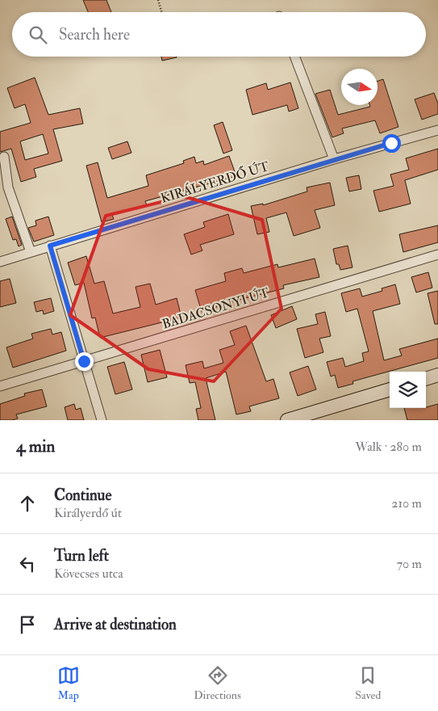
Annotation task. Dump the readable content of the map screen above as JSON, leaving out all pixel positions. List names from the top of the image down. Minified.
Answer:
{"streets":{"street":["KIRÁLYERDŐ ÚT","BADACSONYI ÚT"]},"north":"right","page":{"search":"Search here","heading":["4 min","Walk · 280 m"],"list":[["Continue","Királyerdő út","210 m"],["Turn left","Kövecses utca","70 m"],"Arrive at destination"],"nav":["Map","Directions","Saved"]}}
